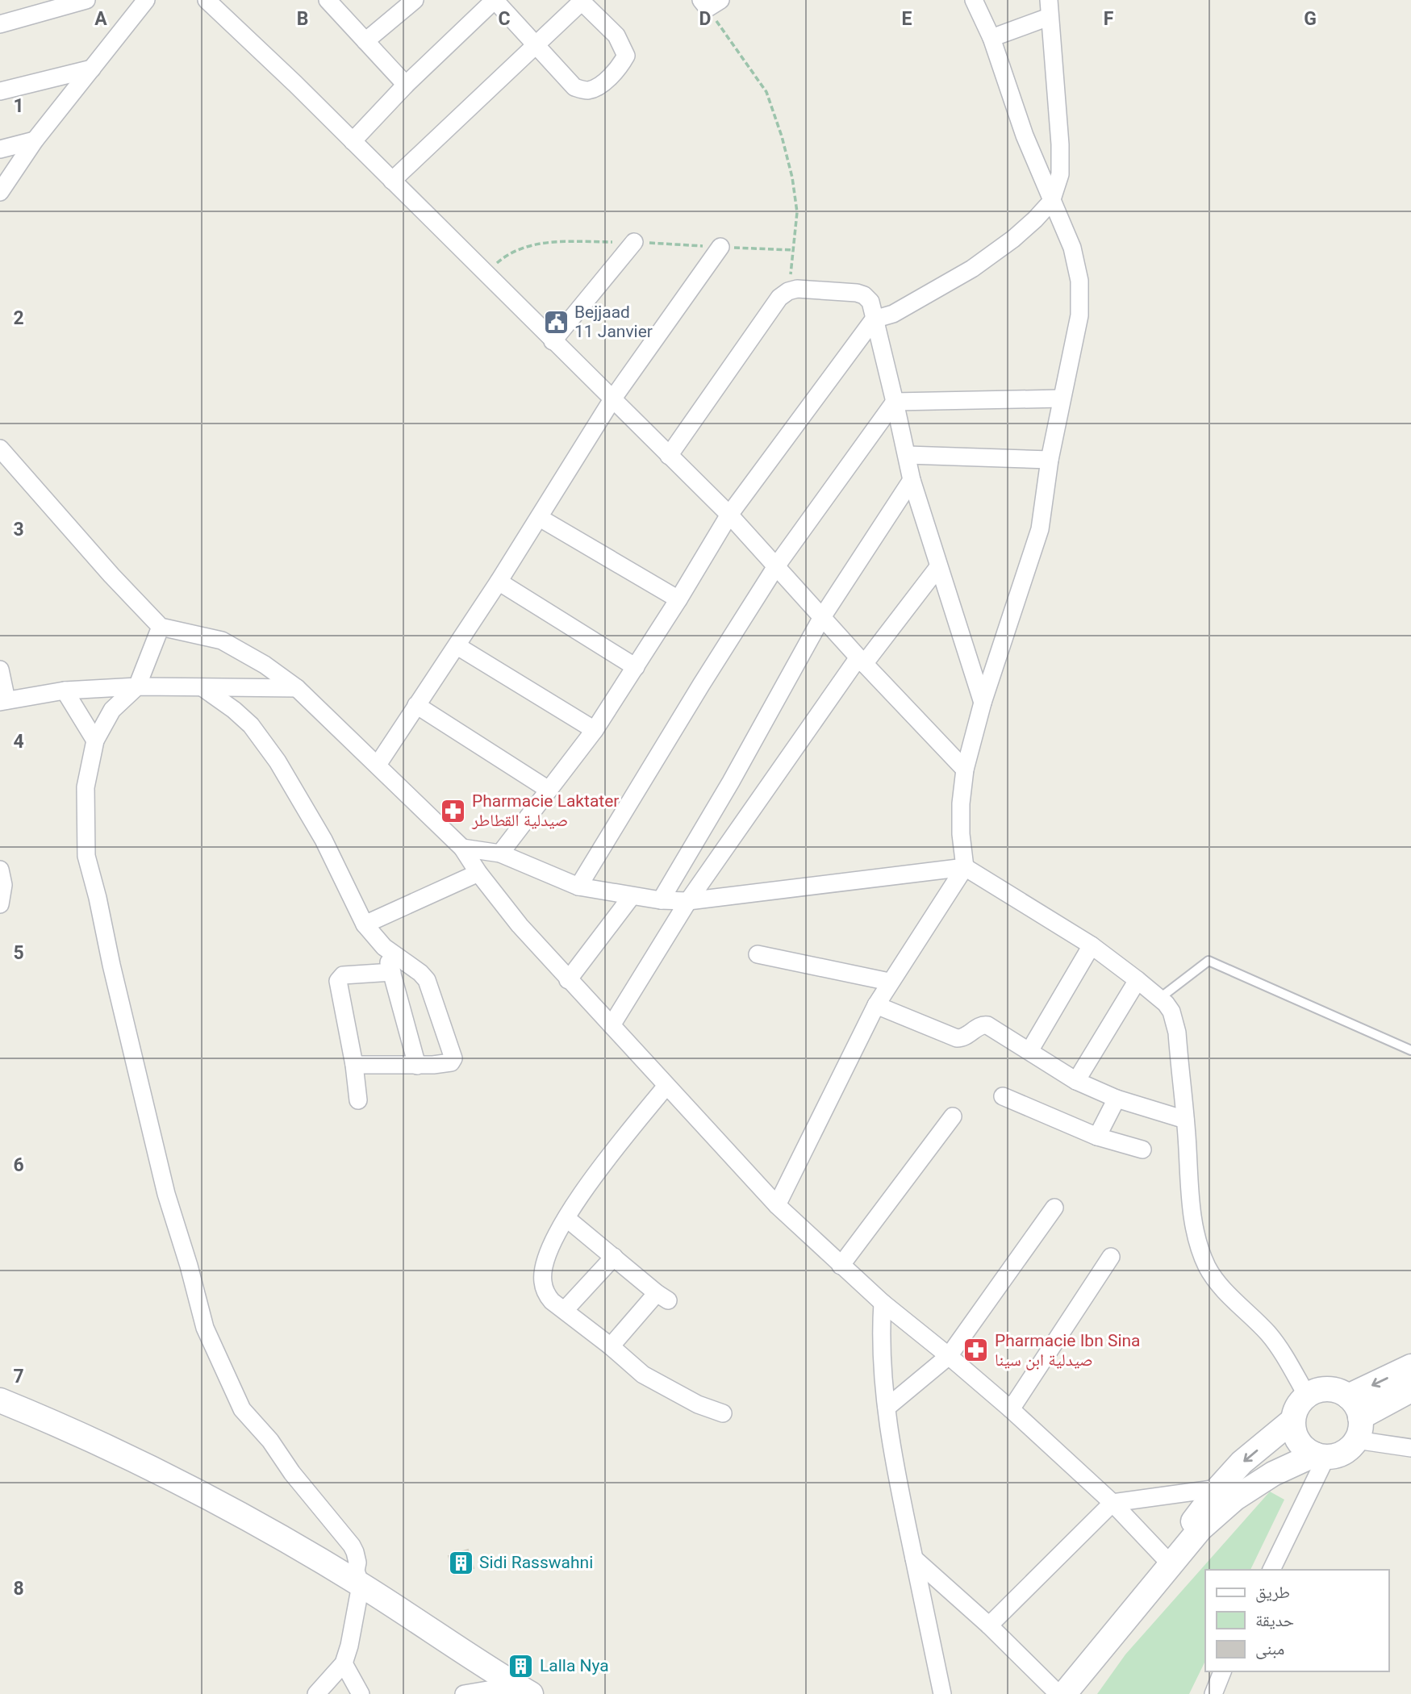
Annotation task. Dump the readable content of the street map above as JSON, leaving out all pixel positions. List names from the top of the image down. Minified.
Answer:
{"places":{"public building":["Bejjaad 11 Janvier"],"pharmacy":["Pharmacie Laktater صيدلية القطاطر","Pharmacie Ibn Sina صيدلية ابن سينا"],"building":["Sidi Rasswahni","Lalla Nya"]},"legend":["طريق","حديقة","مبنى"],"grid":{"columns":["A","B","C","D","E","F","G"],"rows":["1","2","3","4","5","6","7","8"]}}
